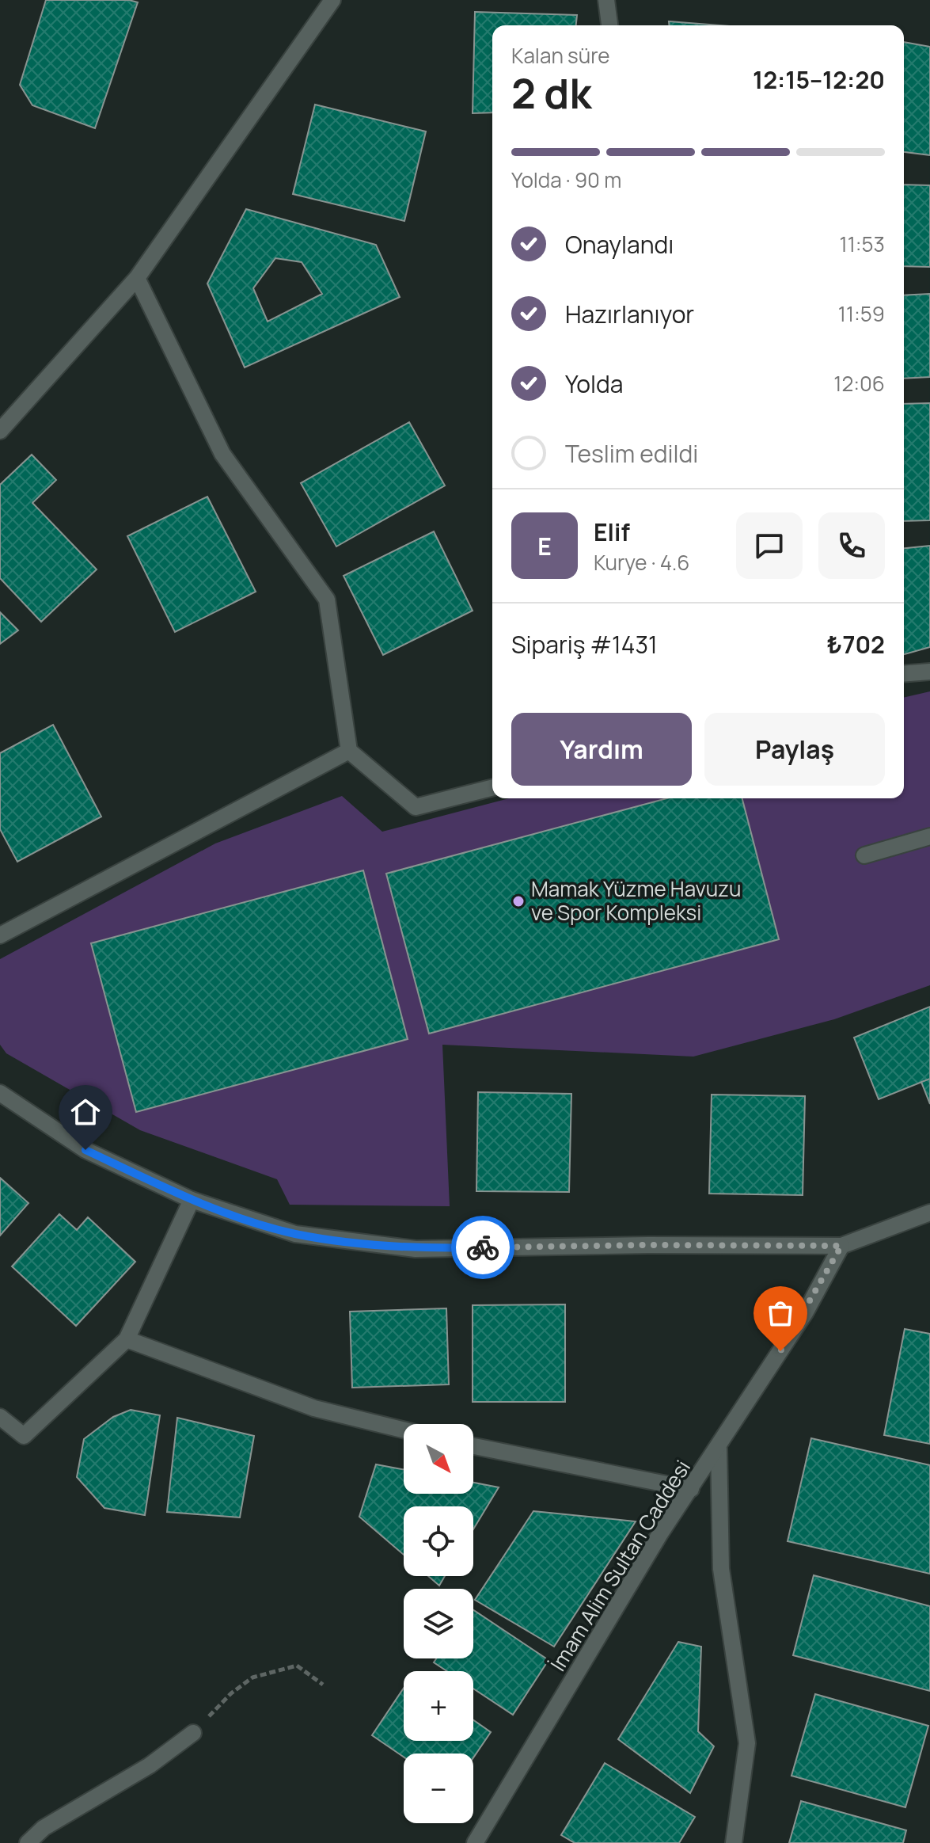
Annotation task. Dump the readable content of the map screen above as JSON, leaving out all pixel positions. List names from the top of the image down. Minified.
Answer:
{"streets":{"street":["İmam Alim Sultan Caddesi"]},"places":["Mamak Yüzme Havuzu ve Spor Kompleksi"],"north":"bottom right","page":{"heading":["2 dk","Kalan süre","12:15–12:20"],"panel":["Elif","Kurye · 4.6","Sipariş #1431","₺702"],"bar":"Yolda · 90 m","list":[["Onaylandı","11:53"],["Hazırlanıyor","11:59"],["Yolda","12:06"],"Teslim edildi"],"round":"E","buttons":["Yardım","Paylaş"],"map_buttons":["+","−"]}}
